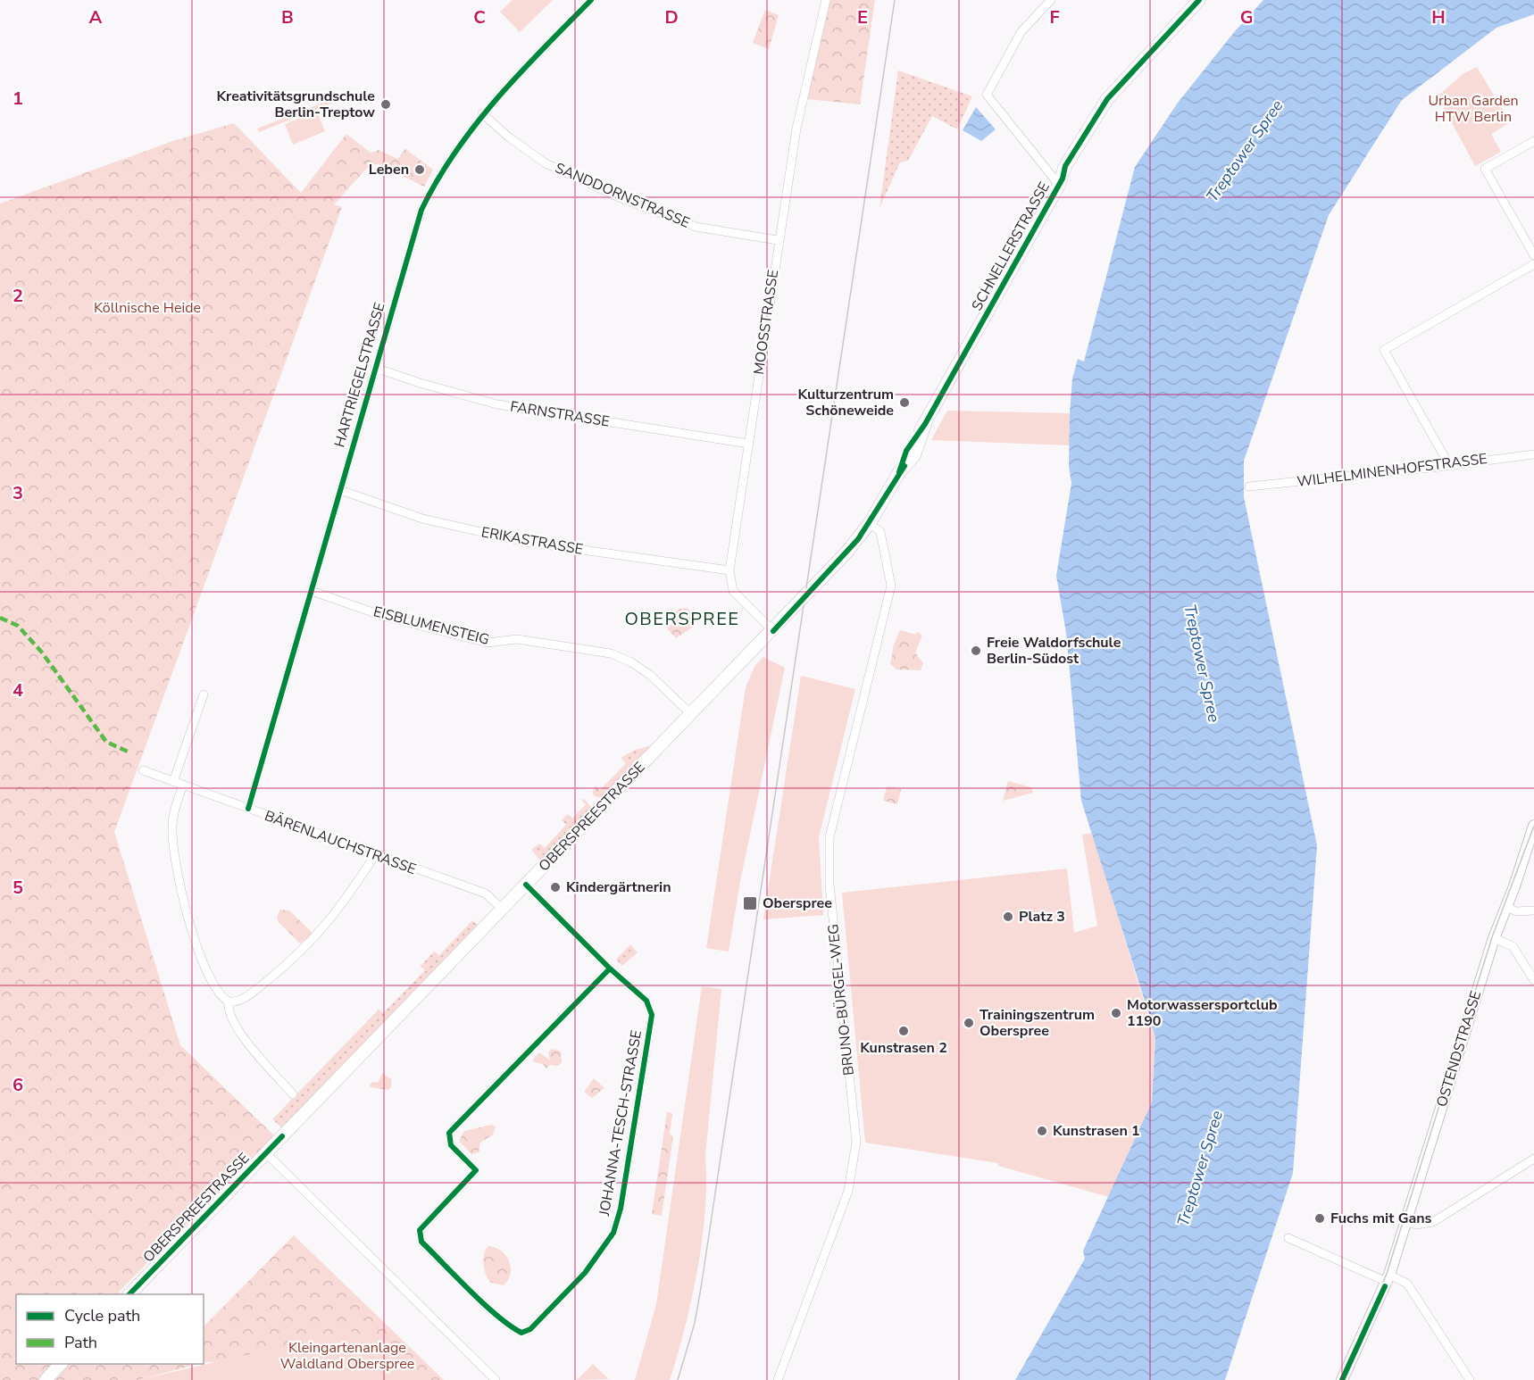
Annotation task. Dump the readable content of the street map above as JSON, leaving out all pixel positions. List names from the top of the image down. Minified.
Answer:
{"streets":{"main road":["SCHNELLERSTRASSE","OBERSPREESTRASSE"],"street":["SANDDORNSTRASSE","MOOSSTRASSE","HARTRIEGELSTRASSE","FARNSTRASSE","WILHELMINENHOFSTRASSE","ERIKASTRASSE","EISBLUMENSTEIG","BÄRENLAUCHSTRASSE","BRUNO-BÜRGEL-WEG","OSTENDSTRASSE","JOHANNA-TESCH-STRASSE"]},"crossings":[["SANDDORNSTRASSE","MOOSSTRASSE"],["SANDDORNSTRASSE","HARTRIEGELSTRASSE"],["SCHNELLERSTRASSE","OBERSPREESTRASSE"],["SCHNELLERSTRASSE","BRUNO-BÜRGEL-WEG"],["MOOSSTRASSE","FARNSTRASSE"],["MOOSSTRASSE","ERIKASTRASSE"],["MOOSSTRASSE","OBERSPREESTRASSE"],["HARTRIEGELSTRASSE","FARNSTRASSE"],["HARTRIEGELSTRASSE","ERIKASTRASSE"],["HARTRIEGELSTRASSE","EISBLUMENSTEIG"],["HARTRIEGELSTRASSE","BÄRENLAUCHSTRASSE"],["EISBLUMENSTEIG","OBERSPREESTRASSE"],["OBERSPREESTRASSE","BÄRENLAUCHSTRASSE"],["OBERSPREESTRASSE","BRUNO-BÜRGEL-WEG"],["OBERSPREESTRASSE","JOHANNA-TESCH-STRASSE"]],"districts":["OBERSPREE"],"water":["Treptower Spree"],"parks":["Urban Garden HTW Berlin","Köllnische Heide","Kleingartenanlage Waldland Oberspree"],"places":{"other":["Kreativitätsgrundschule Berlin-Treptow","Leben","Kulturzentrum Schöneweide","Freie Waldorfschule Berlin-Südost","Kindergärtnerin","Platz 3","Motorwassersportclub 1190","Trainingszentrum Oberspree","Kunstrasen 2","Kunstrasen 1","Fuchs mit Gans"],"transit":["Oberspree"]},"legend":["Cycle path","Path"],"grid":{"columns":["A","B","C","D","E","F","G","H"],"rows":["1","2","3","4","5","6"]}}
